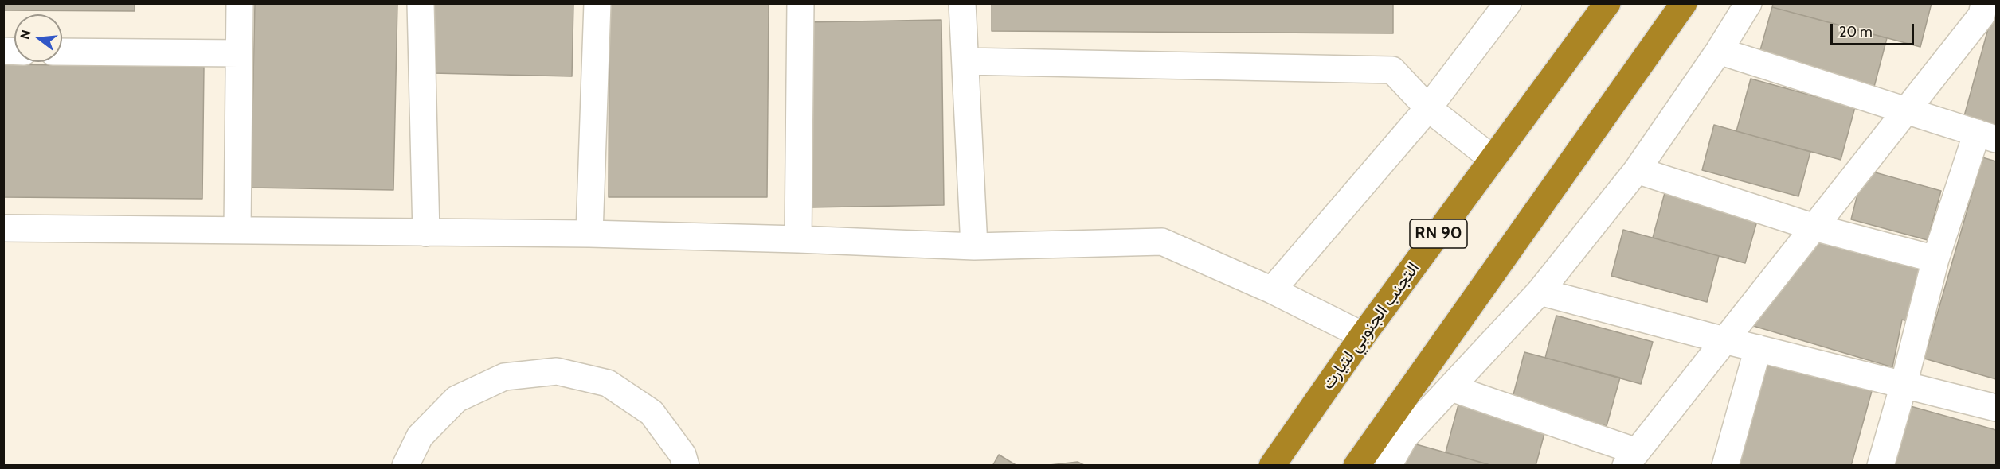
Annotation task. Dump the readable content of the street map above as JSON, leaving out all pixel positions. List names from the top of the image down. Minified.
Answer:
{"streets":{"highway":["RN 90","التجنب الجنوبي لتيارت"]},"scale_bar":"20 m","north":"left"}
